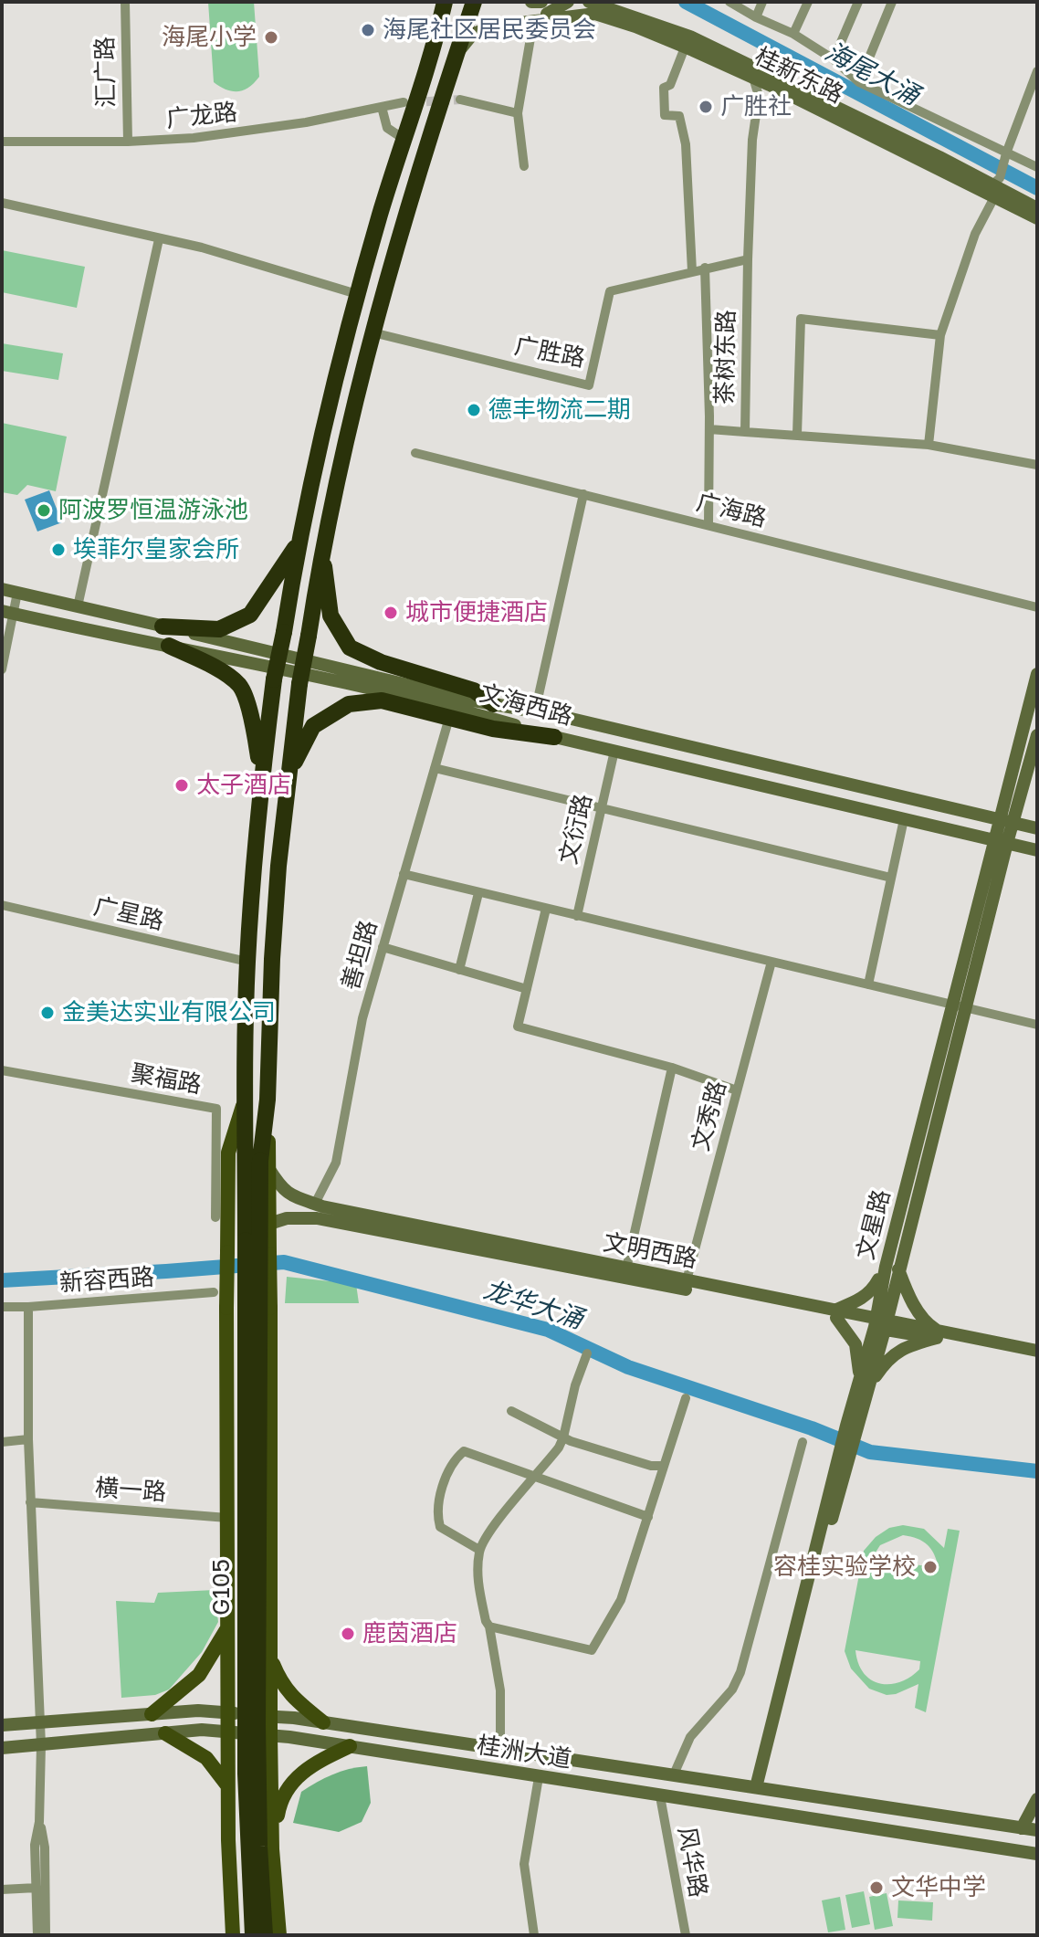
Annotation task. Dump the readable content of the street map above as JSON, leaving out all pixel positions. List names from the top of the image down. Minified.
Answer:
{"streets":{"highway":["G105"],"street":["汇广路","桂新东路","广龙路","广胜路","茶树东路","广海路","文海西路","文衍路","广星路","善坦路","聚福路","文秀路","文星路","文明西路","新容西路","横一路","桂洲大道","风华路"]},"crossings":[["汇广路","广龙路"],["桂新东路","茶树东路"],["桂新东路","G105"],["广胜路","茶树东路"],["广胜路","G105"],["文海西路","文衍路"],["文海西路","文星路"],["广星路","G105"],["善坦路","文明西路"],["文秀路","文明西路"],["文星路","文明西路"],["文星路","桂洲大道"],["文明西路","G105"],["桂洲大道","风华路"]],"water":["海尾大涌","龙华大涌"],"places":["海尾社区居民委员会","海尾小学","广胜社","德丰物流二期","阿波罗恒温游泳池","埃菲尔皇家会所","城市便捷酒店","太子酒店","金美达实业有限公司","容桂实验学校","鹿茵酒店","文华中学"]}
